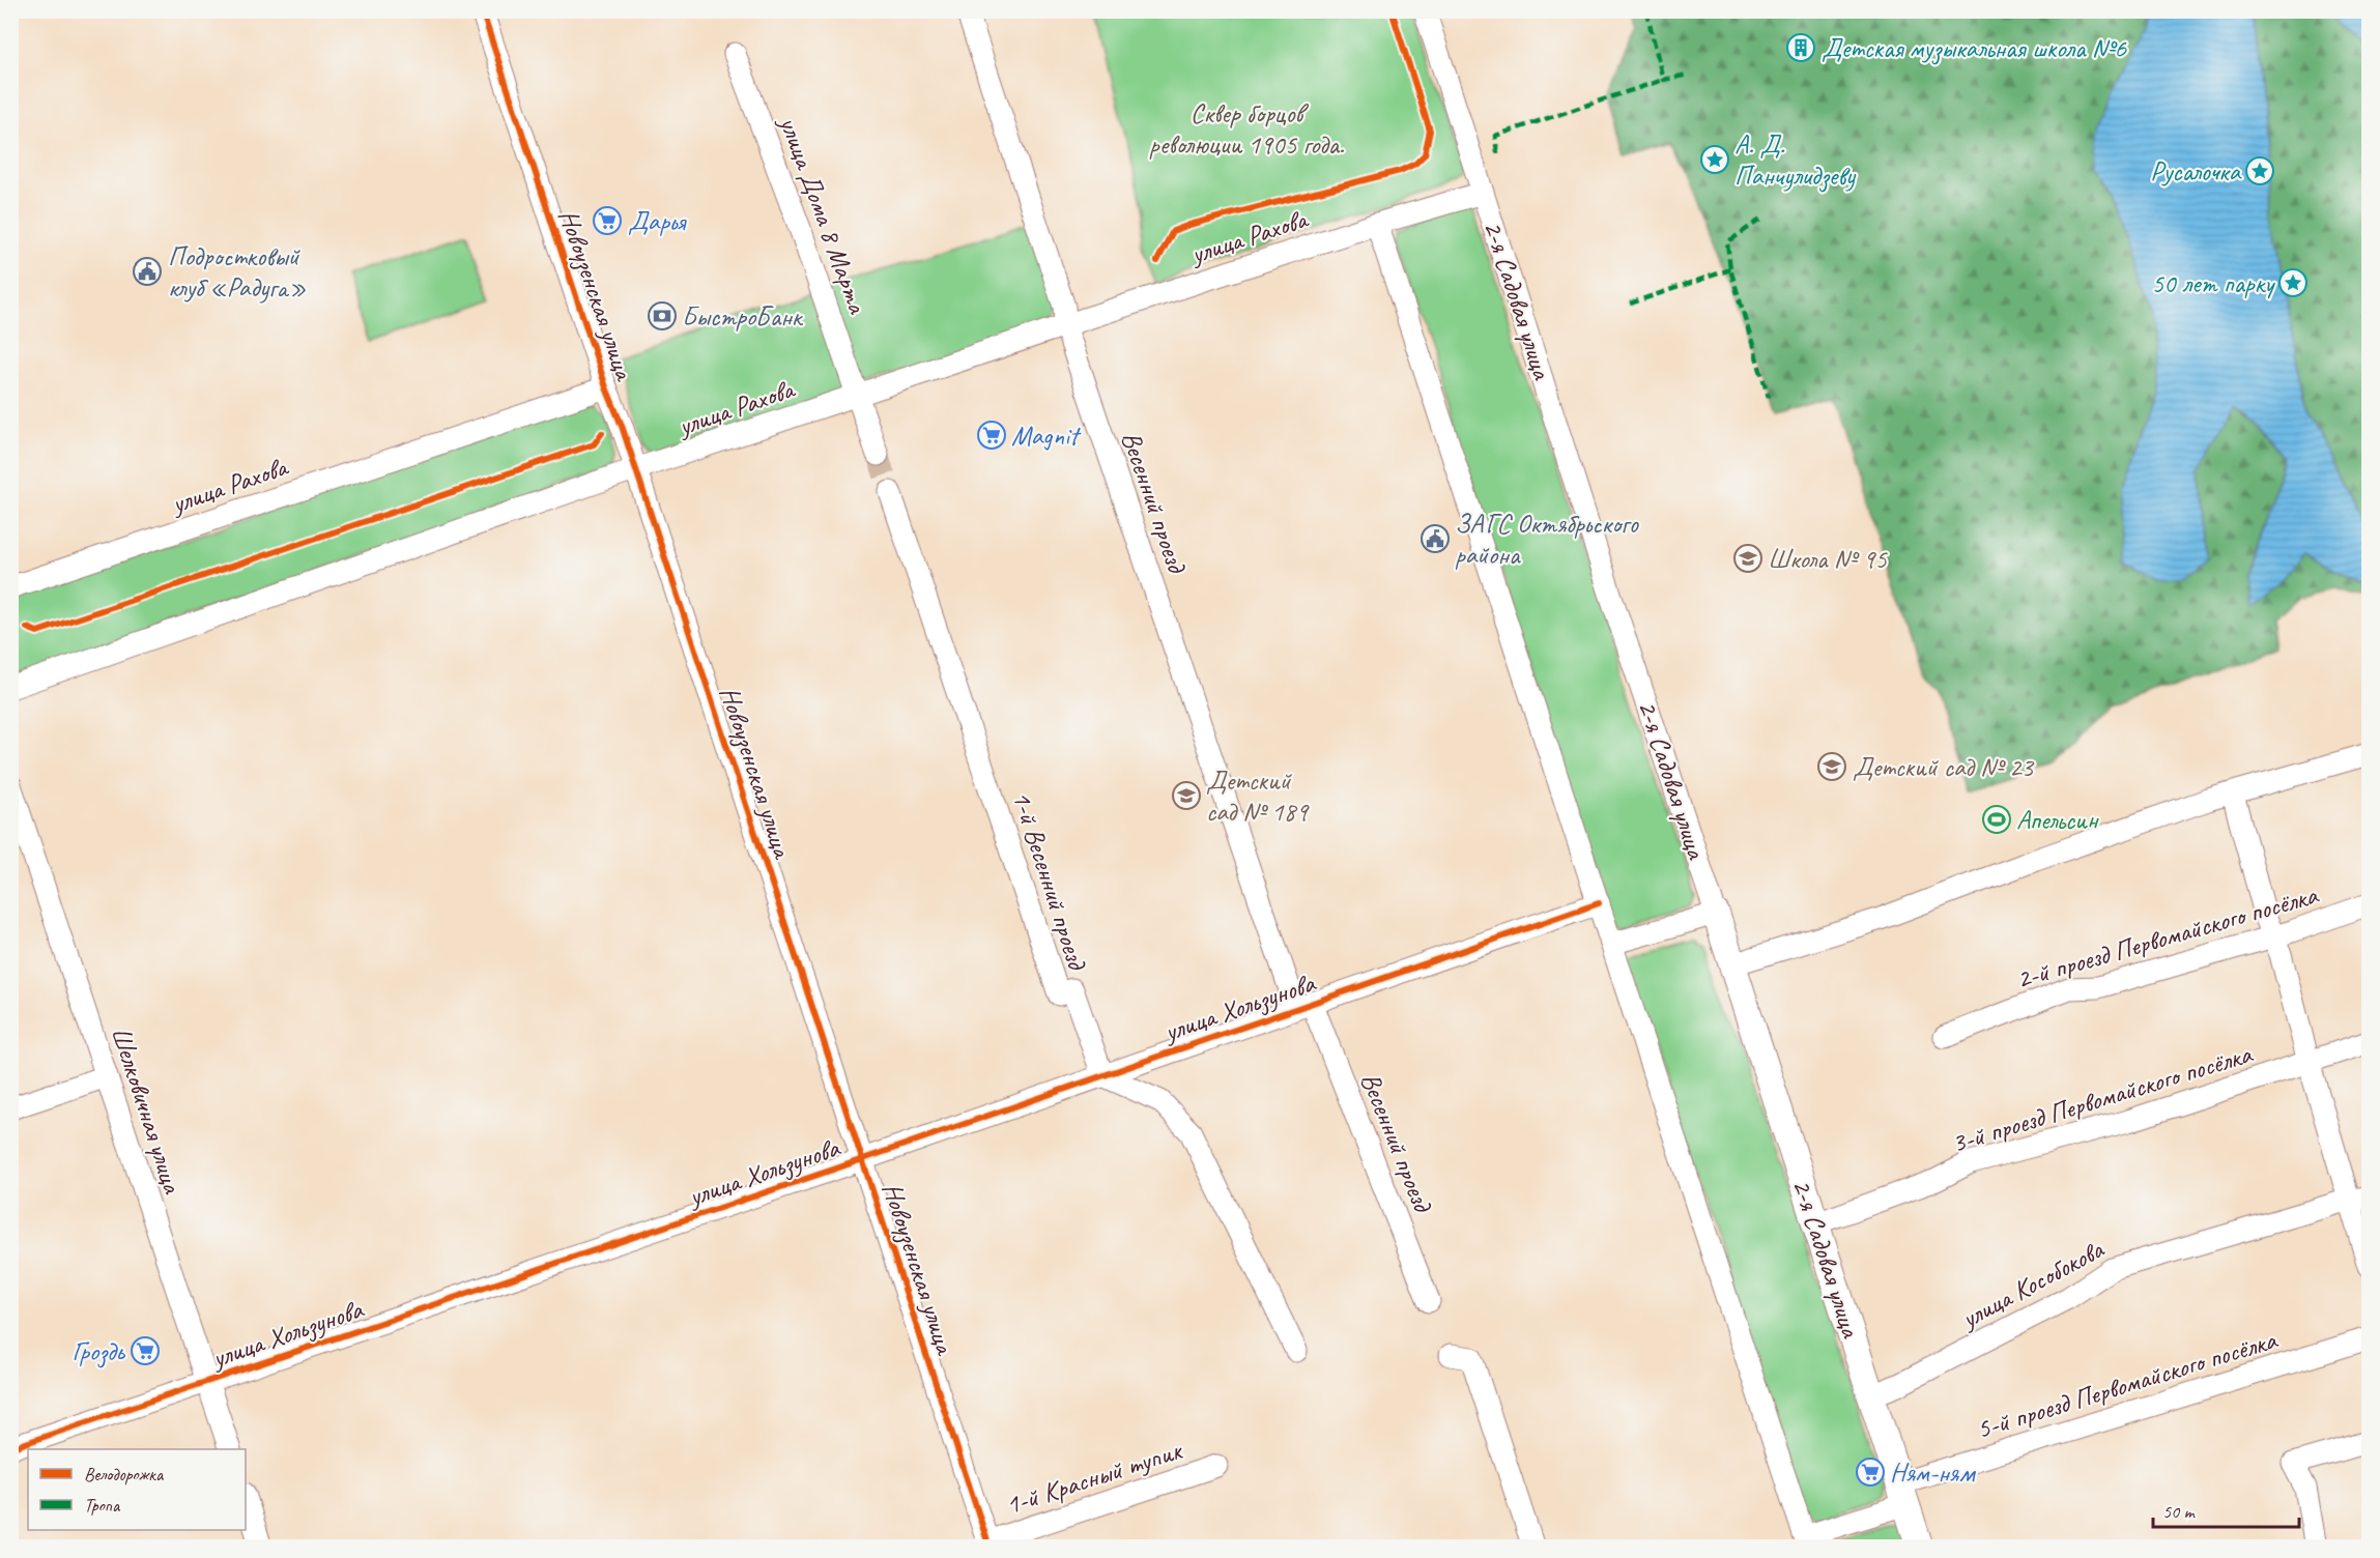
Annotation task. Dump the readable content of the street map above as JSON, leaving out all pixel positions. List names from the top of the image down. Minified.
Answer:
{"streets":{"street":["улица Дома 8 Марта","улица Рахова","Новоузенская улица","2-я Садовая улица","Весенний проезд","1-й Весенний проезд","2-й проезд Первомайского посёлка","улица Хользунова","3-й проезд Первомайского посёлка","Шелковичная улица","улица Кособокова","5-й проезд Первомайского посёлка","1-й Красный тупик"]},"crossings":[["улица Дома 8 Марта","улица Рахова"],["улица Рахова","Новоузенская улица"],["улица Рахова","2-я Садовая улица"],["улица Рахова","Весенний проезд"],["Новоузенская улица","улица Хользунова"],["Новоузенская улица","1-й Красный тупик"],["2-я Садовая улица","3-й проезд Первомайского посёлка"],["2-я Садовая улица","улица Кособокова"],["2-я Садовая улица","5-й проезд Первомайского посёлка"],["Весенний проезд","улица Хользунова"],["1-й Весенний проезд","улица Хользунова"],["улица Хользунова","Шелковичная улица"]],"parks":["Сквер борцов революции 1905 года."],"places":{"building":["Детская музыкальная школа №6"],"place":["А. Д. Панчулидзеву","Русалочка","50 лет парку"],"supermarket":["Дарья","Magnit","Гроздь","Ням-ням"],"public building":["Подростковый клуб «Радуга»","ЗАГС Октябрьского района"],"bank":["БыстроБанк"],"school or university":["Школа № 95","Детский сад № 23","Детский сад № 189"],"sports":["Апельсин"]},"legend":["Велодорожка","Тропа"],"scale_bar":"50 m"}
